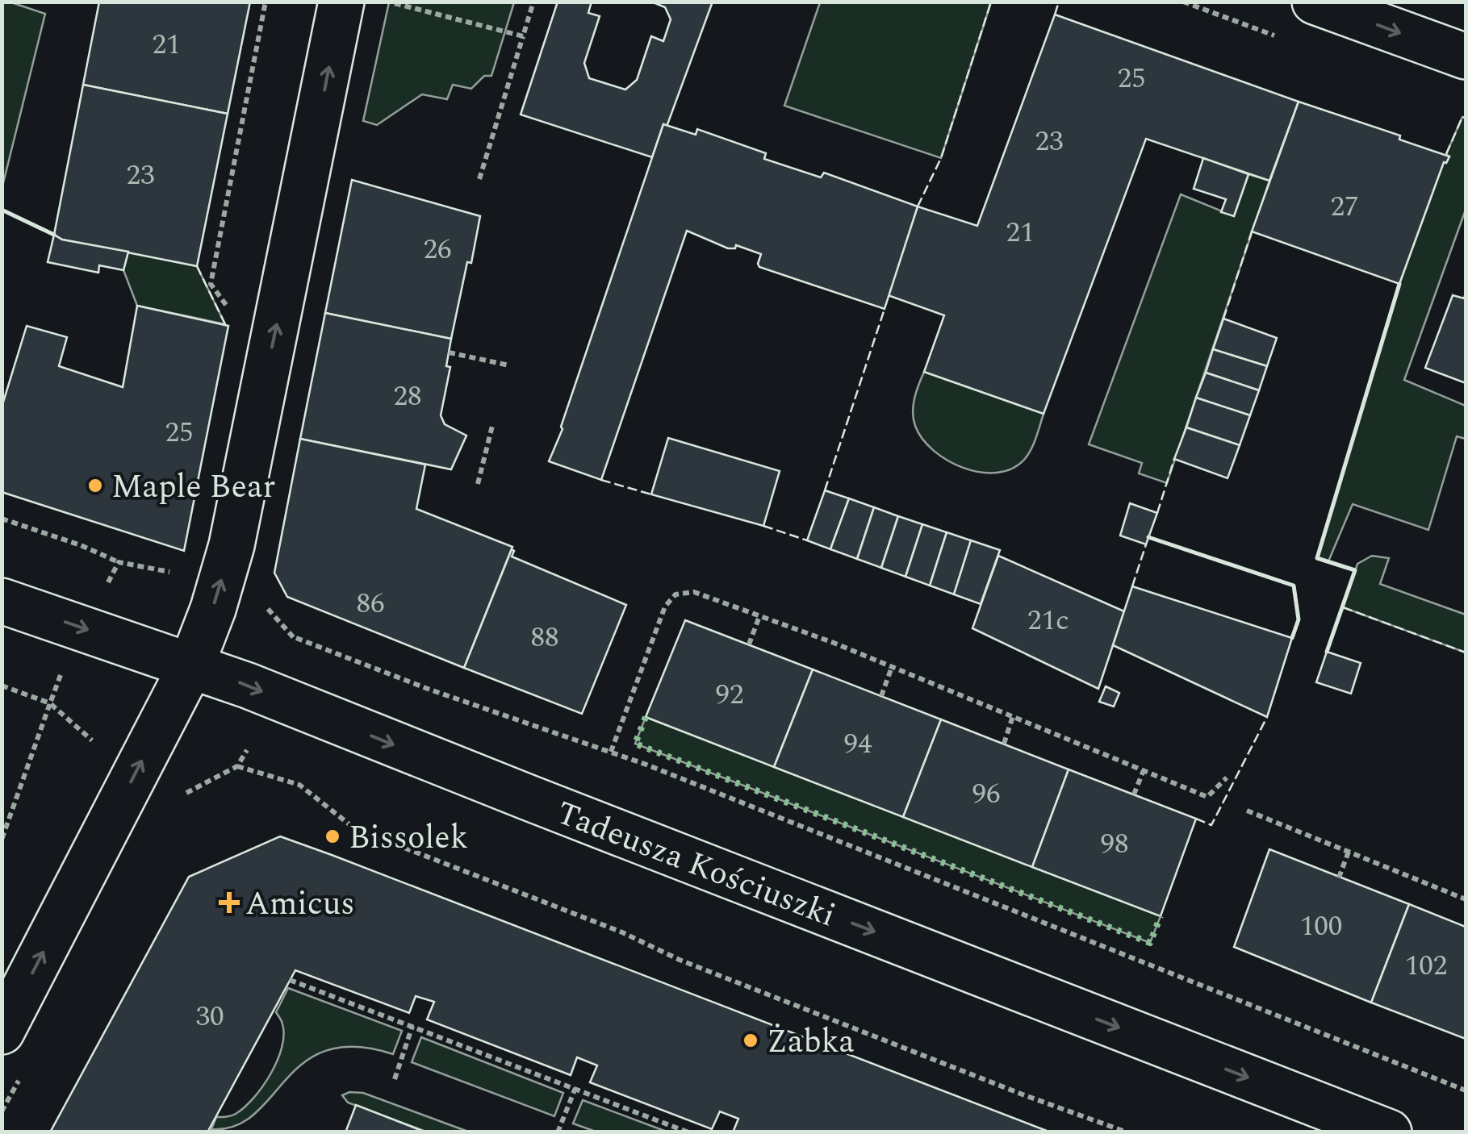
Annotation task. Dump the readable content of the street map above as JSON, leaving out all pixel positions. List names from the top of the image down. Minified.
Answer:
{"streets":{"street":["Tadeusza Kościuszki"]},"one_way":["Tadeusza Kościuszki"],"places":{"other":["Maple Bear","Bissolek","Żabka"],"health":["Amicus"]},"house_numbers":["21","25","23","23","27","21","26","28","25","86","21c","88","92","94","96","98","100","102","30"]}
